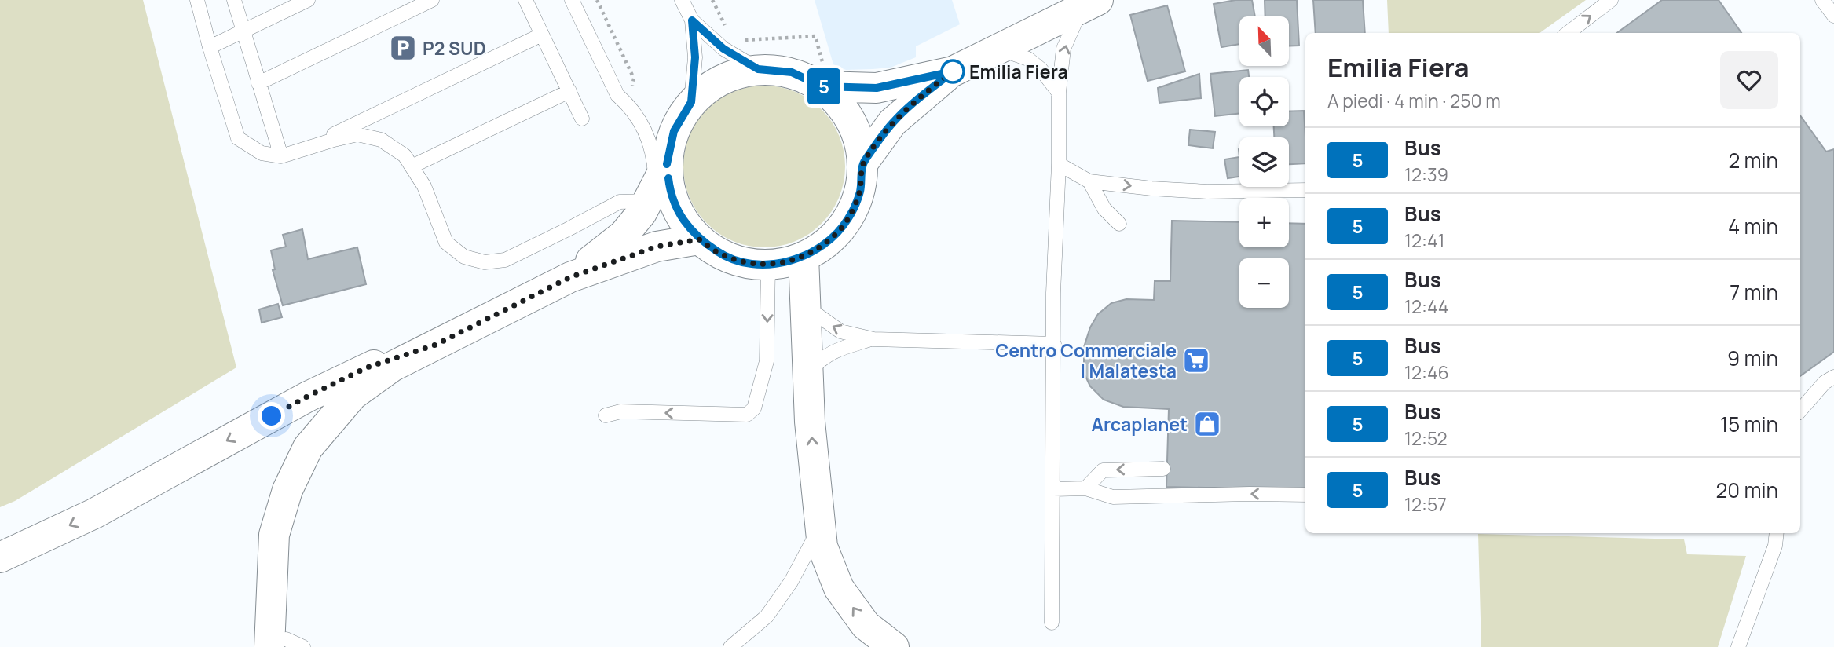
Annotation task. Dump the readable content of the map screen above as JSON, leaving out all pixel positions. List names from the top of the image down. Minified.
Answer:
{"places":{"parking":["P2 SUD"],"other":["Emilia Fiera"],"supermarket":["Centro Commerciale I Malatesta"],"shop":["Arcaplanet"]},"lines":["bus line 5"],"north":"top left","page":{"on_map":"5","map_buttons":["+","−"],"heading":["Emilia Fiera","A piedi · 4 min · 250 m"],"list":[{"mark":"5","name":"Bus","note":"12:39","value":"2 min"},{"mark":"5","name":"Bus","note":"12:41","value":"4 min"},{"mark":"5","name":"Bus","note":"12:44","value":"7 min"},{"mark":"5","name":"Bus","note":"12:46","value":"9 min"},{"mark":"5","name":"Bus","note":"12:52","value":"15 min"},{"mark":"5","name":"Bus","note":"12:57","value":"20 min"}]}}
